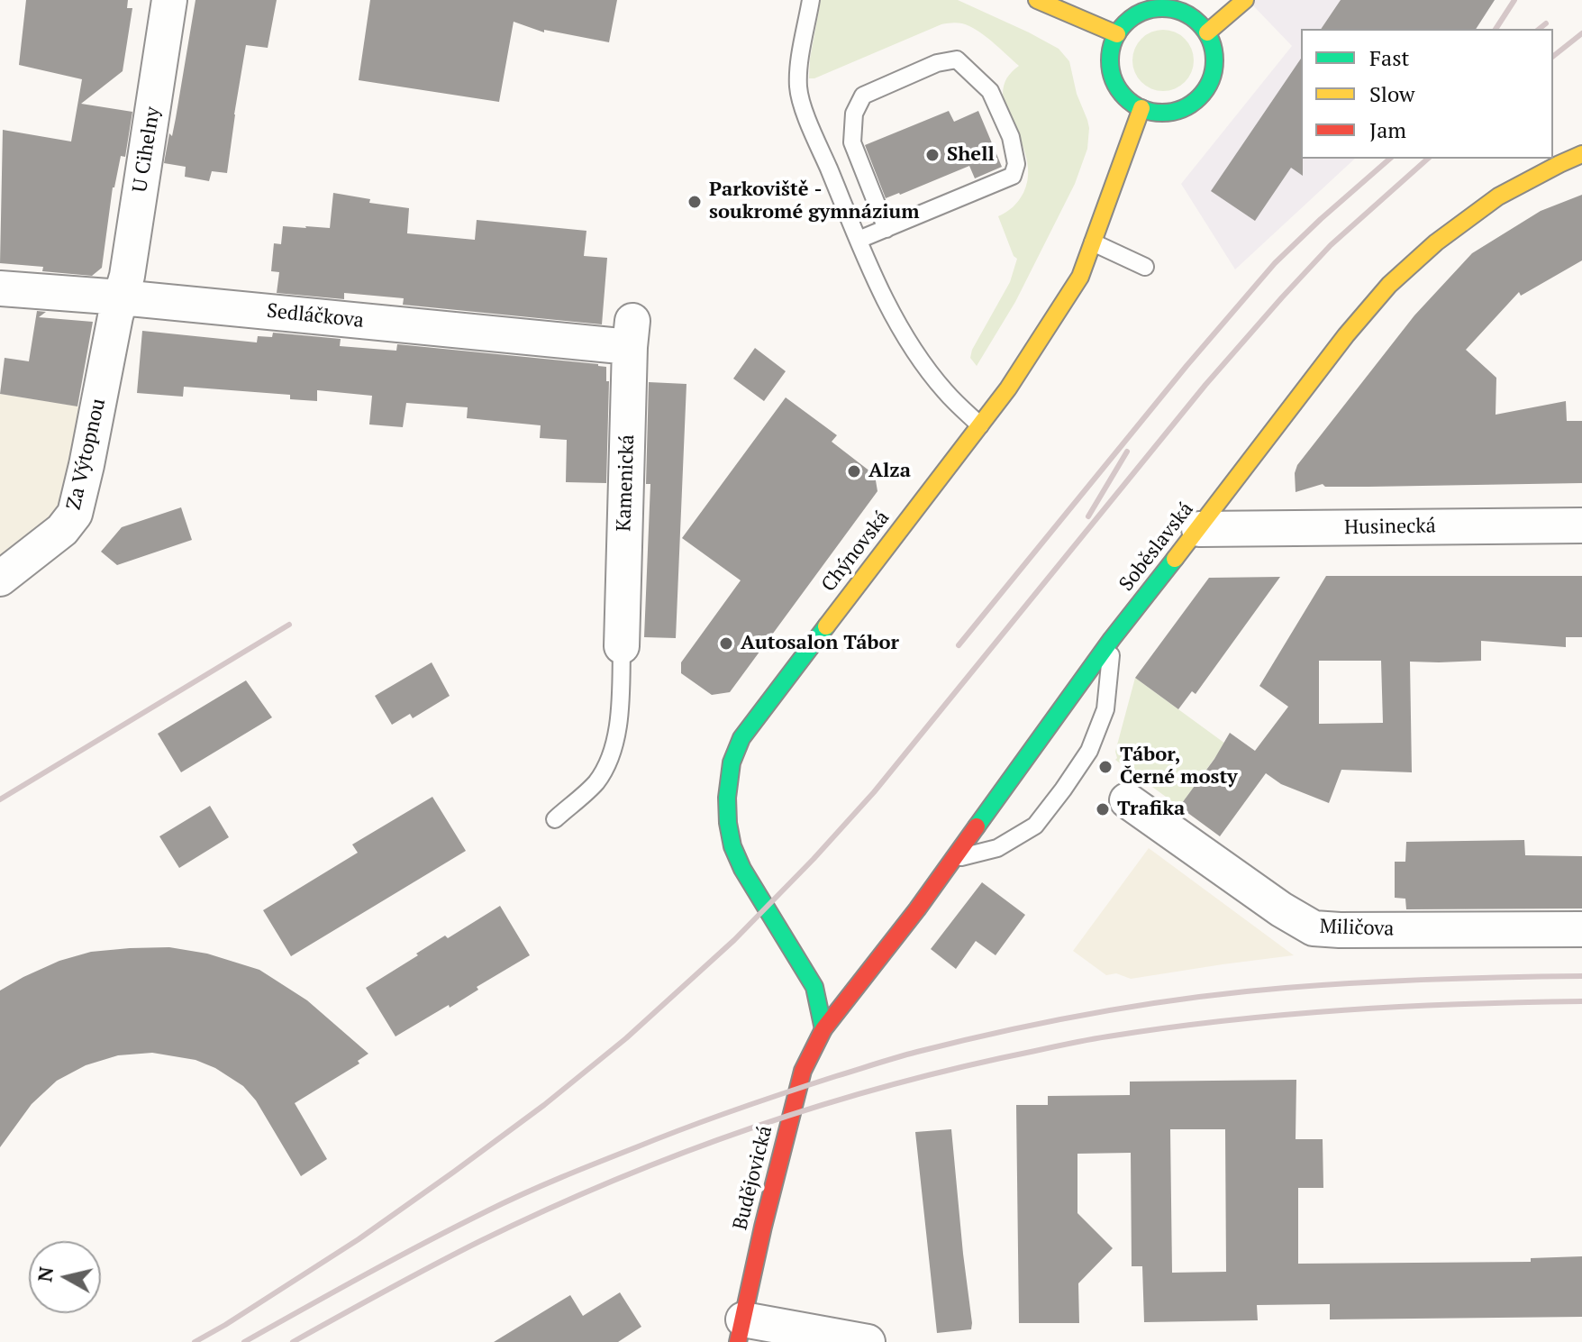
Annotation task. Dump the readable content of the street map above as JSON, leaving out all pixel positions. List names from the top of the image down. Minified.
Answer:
{"streets":{"main road":["Soběslavská","Chýnovská","Budějovická"],"street":["U Cihelny","Sedláčkova","Za Výtopnou","Kamenická","Husinecká","Miličova"]},"crossings":[["U Cihelny","Sedláčkova"],["U Cihelny","Za Výtopnou"],["Sedláčkova","Za Výtopnou"],["Sedláčkova","Kamenická"],["Husinecká","Soběslavská"],["Soběslavská","Chýnovská"],["Soběslavská","Budějovická"],["Chýnovská","Budějovická"]],"places":["Shell","Parkoviště - soukromé gymnázium","Alza","Autosalon Tábor","Tábor, Černé mosty","Trafika"],"legend":["Fast","Slow","Jam"],"north":"left"}
